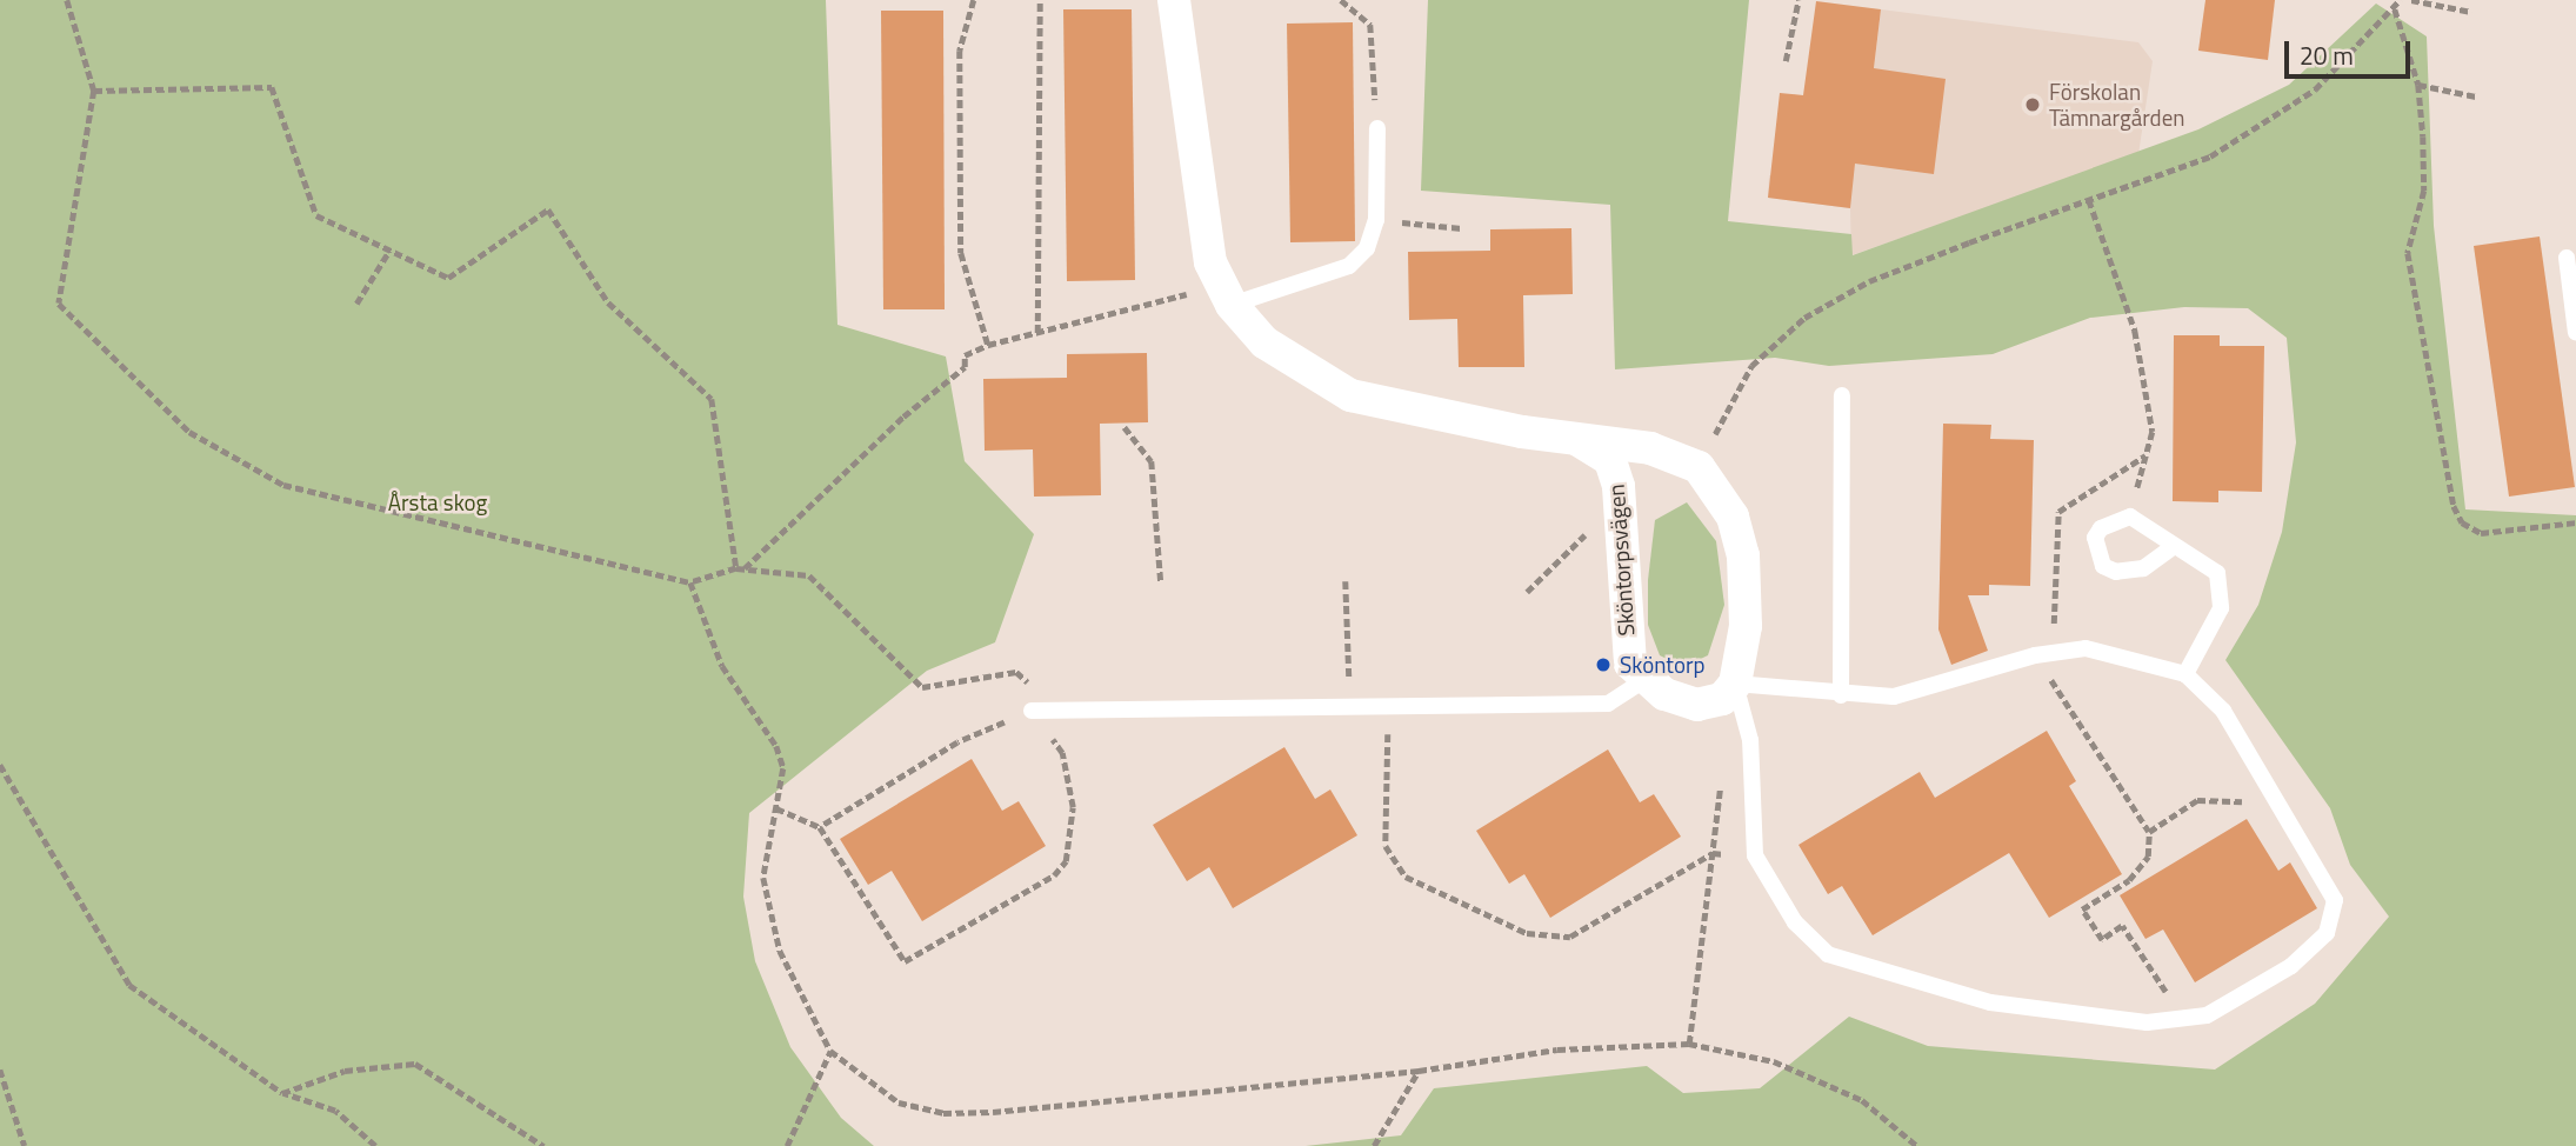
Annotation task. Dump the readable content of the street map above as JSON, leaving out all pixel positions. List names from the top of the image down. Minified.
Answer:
{"streets":{"street":["Sköntorpsvägen"]},"parks":["Årsta skog"],"places":["Förskolan Tämnargården","Sköntorp"],"scale_bar":"20 m"}
